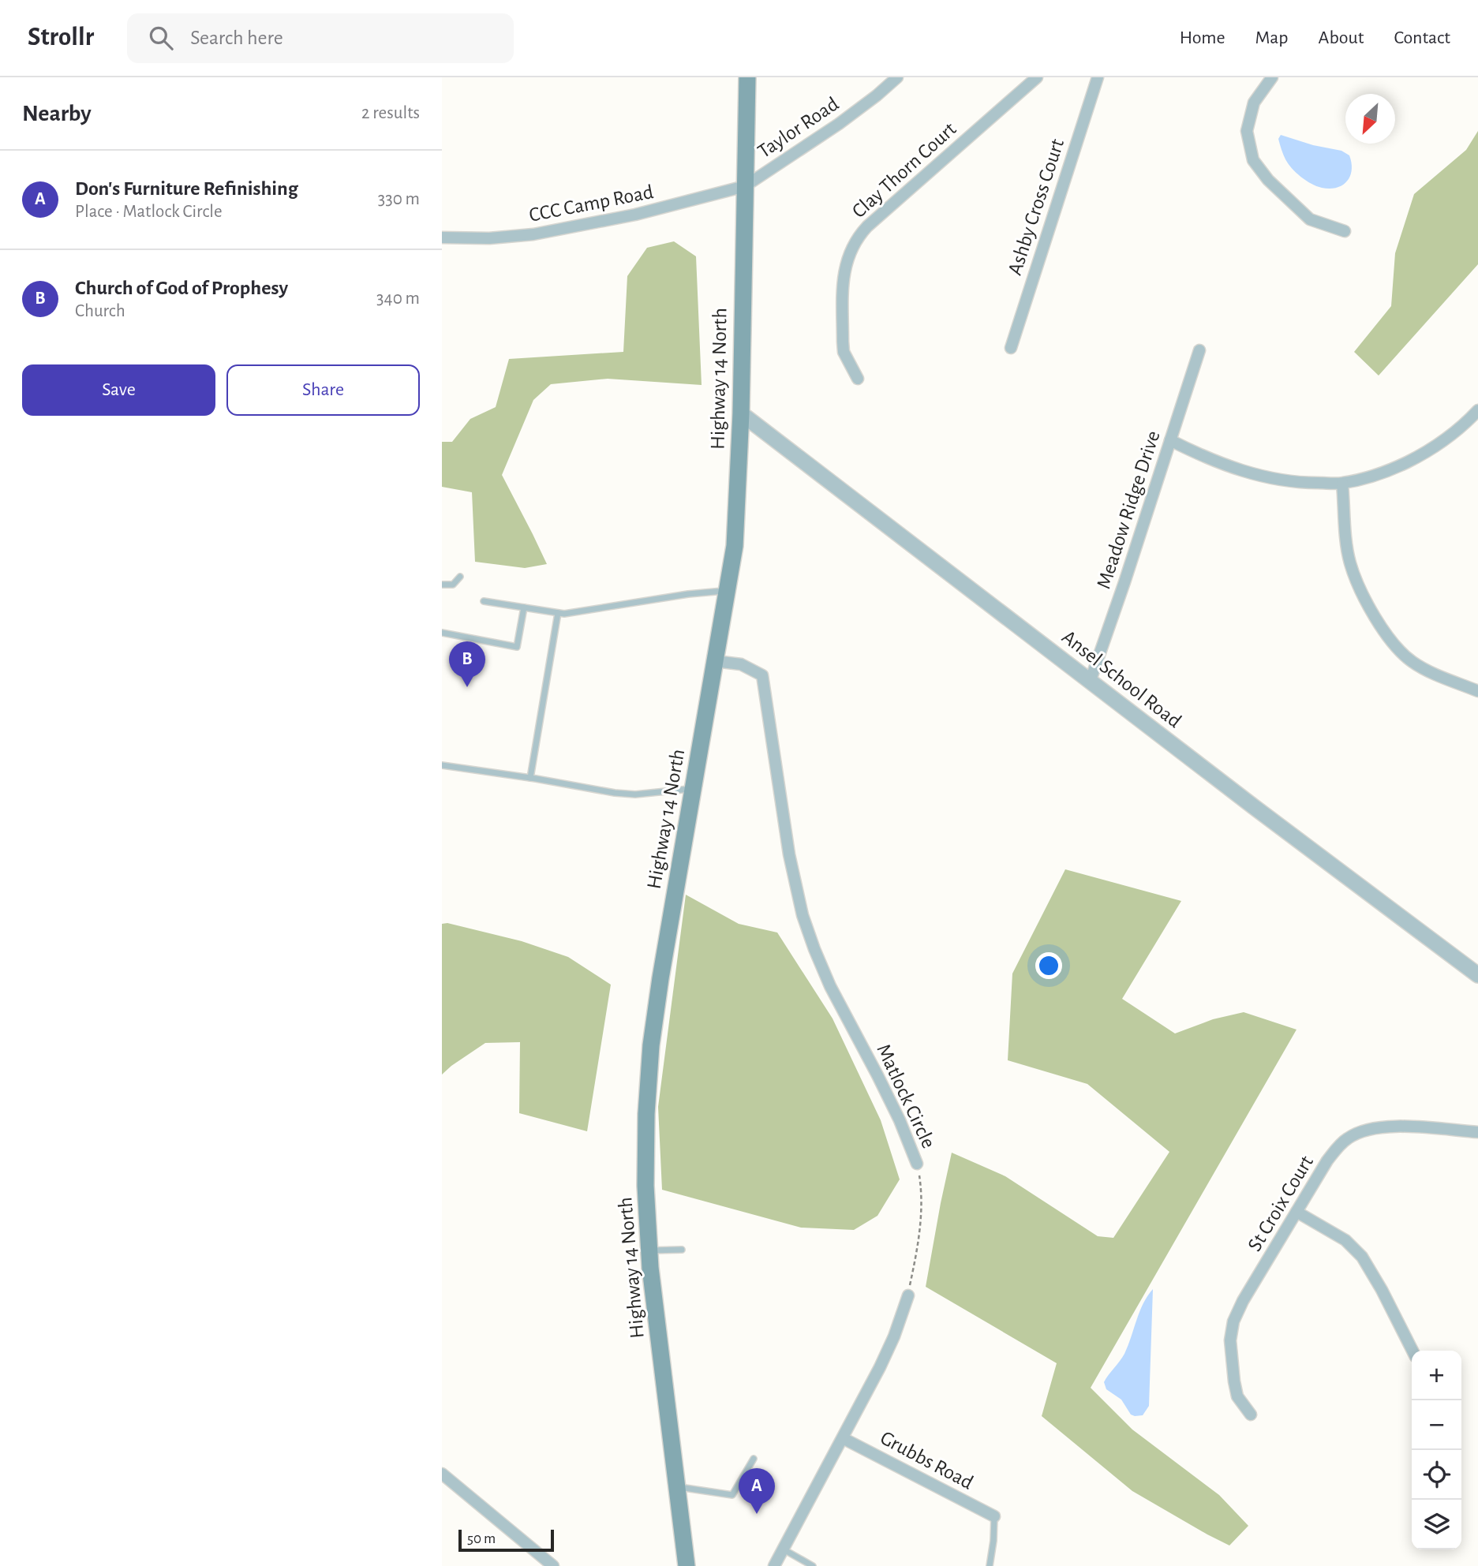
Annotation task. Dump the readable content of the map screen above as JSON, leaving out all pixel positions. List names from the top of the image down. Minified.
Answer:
{"streets":{"main road":["Highway 14 North"],"street":["Taylor Road","Clay Thorn Court","CCC Camp Road","Ashby Cross Court","Meadow Ridge Drive","Ansel School Road","Matlock Circle","St Croix Court","Grubbs Road"]},"crossings":[["Taylor Road","CCC Camp Road"],["Taylor Road","Highway 14 North"],["CCC Camp Road","Highway 14 North"],["Highway 14 North","Ansel School Road"],["Highway 14 North","Matlock Circle"],["Meadow Ridge Drive","Ansel School Road"]],"scale_bar":"50 m","north":"bottom left","page":{"header":"Strollr","search":"Search here","nav":["Home","Map","About","Contact"],"heading":["Nearby","2 results"],"list":[{"mark":"A","name":"Don's Furniture Refinishing","note":"Place · Matlock Circle","value":"330 m"},{"mark":"B","name":"Church of God of Prophesy","note":"Church","value":"340 m"}],"buttons":["Save","Share"],"pins":["B","A"],"map_buttons":["+","−"],"scale":"50 m"}}
